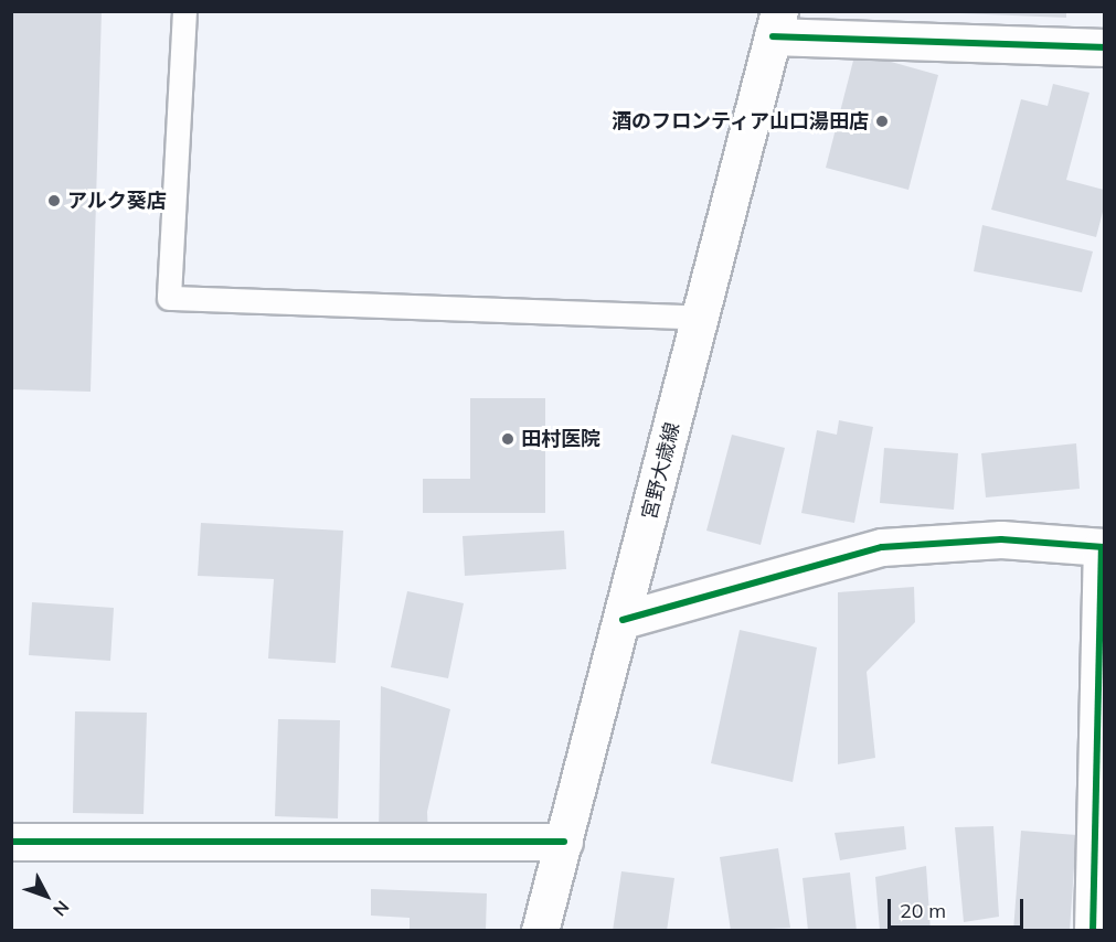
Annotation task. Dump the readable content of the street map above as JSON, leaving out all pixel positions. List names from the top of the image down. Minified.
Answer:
{"streets":{"street":["宮野大歳線"]},"places":["酒のフロンティア山口湯田店","アルク葵店","田村医院"],"scale_bar":"20 m","north":"bottom right"}
